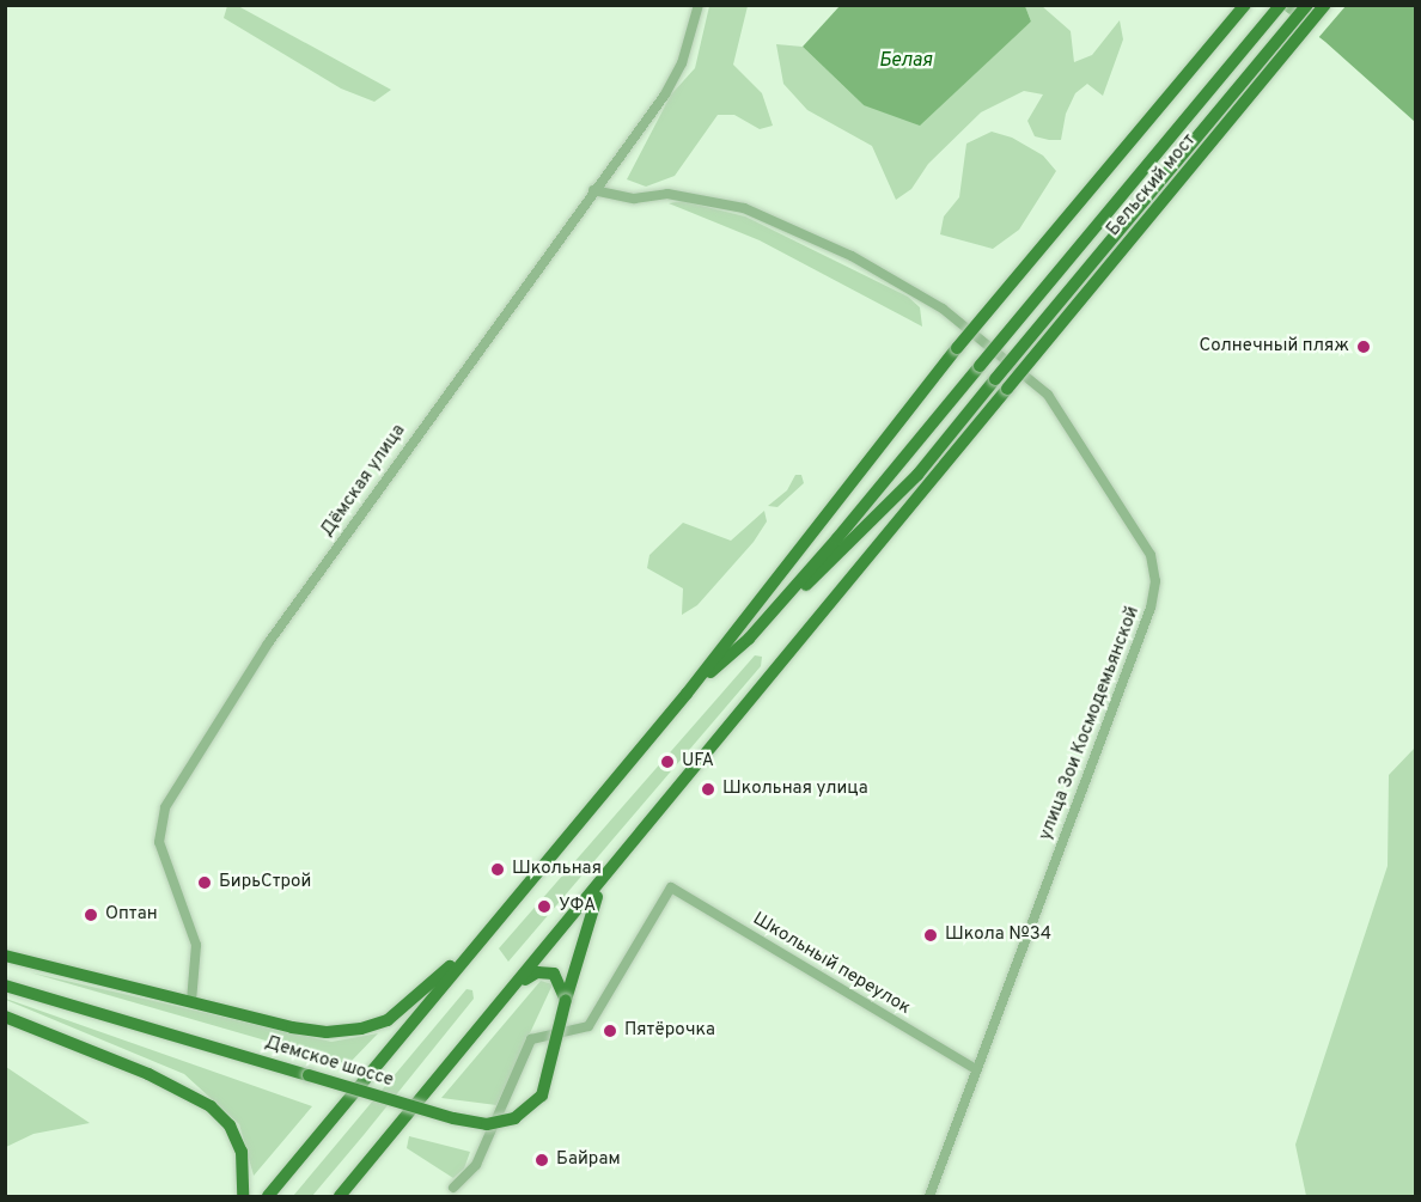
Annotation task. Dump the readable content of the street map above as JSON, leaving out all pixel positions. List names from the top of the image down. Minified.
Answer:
{"streets":{"main road":["Бельский мост","Демское шоссе"],"street":["Дёмская улица","улица Зои Космодемьянской","Школьный переулок"]},"crossings":[["Бельский мост","Демское шоссе"],["Дёмская улица","улица Зои Космодемьянской"],["Дёмская улица","Демское шоссе"],["улица Зои Космодемьянской","Школьный переулок"]],"water":["Белая"],"places":["Солнечный пляж","UFA","Школьная улица","Школьная","БирьСтрой","УФА","Оптан","Школа №34","Пятёрочка","Байрам"]}
